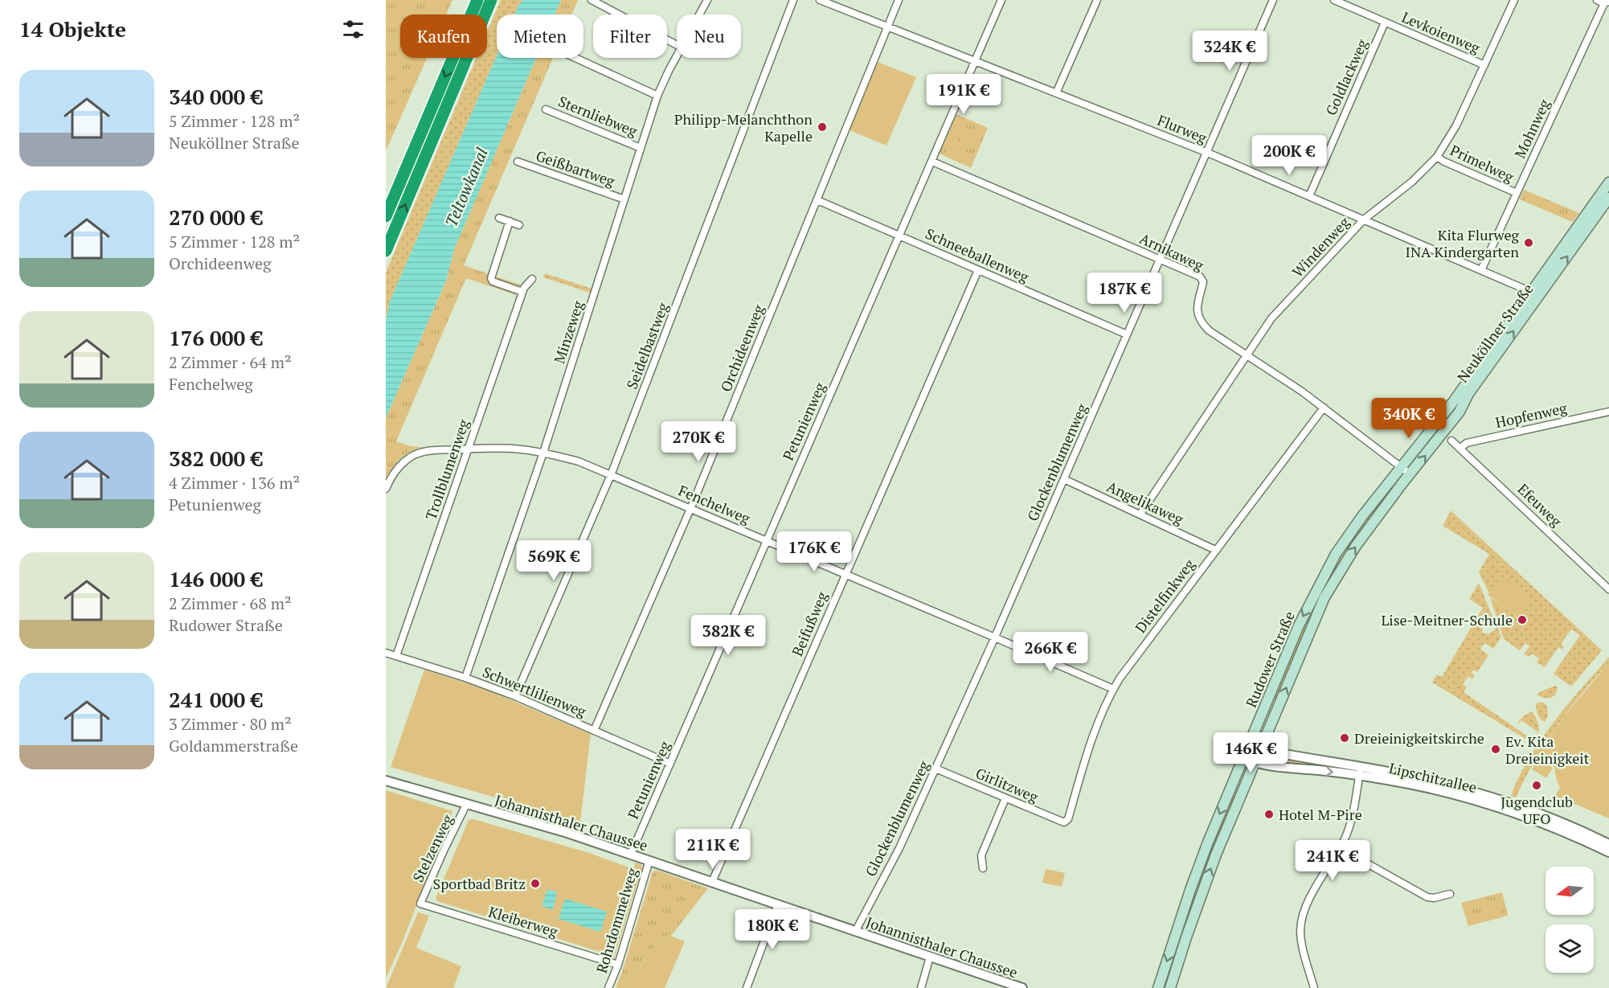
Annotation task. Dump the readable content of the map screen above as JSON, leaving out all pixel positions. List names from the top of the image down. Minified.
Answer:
{"streets":{"main road":["Neuköllner Straße","Rudower Straße"],"street":["Levkoienweg","Goldlackweg","Sternliebweg","Flurweg","Mohnweg","Primelweg","Geißbartweg","Windenweg","Arnikaweg","Schneeballenweg","Minzeweg","Seidelbastweg","Orchideenweg","Hopfenweg","Petunienweg","Glockenblumenweg","Trollblumenweg","Angelikaweg","Fenchelweg","Efeuweg","Distelfinkweg","Beifußweg","Schwertlilienweg","Lipschitzallee","Girlitzweg","Johannisthaler Chaussee","Stelzenweg","Rohrdommelweg","Kleiberweg"]},"crossings":[["Levkoienweg","Goldlackweg"],["Levkoienweg","Windenweg"],["Goldlackweg","Flurweg"],["Sternliebweg","Minzeweg"],["Flurweg","Mohnweg"],["Flurweg","Windenweg"],["Flurweg","Neuköllner Straße"],["Flurweg","Orchideenweg"],["Flurweg","Petunienweg"],["Flurweg","Glockenblumenweg"],["Mohnweg","Primelweg"],["Primelweg","Windenweg"],["Geißbartweg","Minzeweg"],["Windenweg","Arnikaweg"],["Windenweg","Angelikaweg"],["Arnikaweg","Neuköllner Straße"],["Arnikaweg","Petunienweg"],["Arnikaweg","Glockenblumenweg"],["Arnikaweg","Distelfinkweg"],["Arnikaweg","Rudower Straße"],["Schneeballenweg","Orchideenweg"],["Schneeballenweg","Petunienweg"],["Schneeballenweg","Glockenblumenweg"],["Schneeballenweg","Beifußweg"],["Minzeweg","Fenchelweg"],["Minzeweg","Schwertlilienweg"],["Neuköllner Straße","Rudower Straße"],["Seidelbastweg","Fenchelweg"],["Seidelbastweg","Schwertlilienweg"],["Orchideenweg","Fenchelweg"],["Orchideenweg","Schwertlilienweg"],["Hopfenweg","Efeuweg"],["Petunienweg","Fenchelweg"],["Petunienweg","Schwertlilienweg"],["Petunienweg","Johannisthaler Chaussee"],["Glockenblumenweg","Angelikaweg"],["Glockenblumenweg","Fenchelweg"],["Glockenblumenweg","Girlitzweg"],["Glockenblumenweg","Johannisthaler Chaussee"],["Trollblumenweg","Fenchelweg"],["Trollblumenweg","Schwertlilienweg"],["Angelikaweg","Distelfinkweg"],["Fenchelweg","Distelfinkweg"],["Fenchelweg","Beifußweg"],["Distelfinkweg","Girlitzweg"],["Beifußweg","Johannisthaler Chaussee"],["Rudower Straße","Lipschitzallee"],["Johannisthaler Chaussee","Stelzenweg"],["Johannisthaler Chaussee","Rohrdommelweg"],["Stelzenweg","Kleiberweg"],["Rohrdommelweg","Kleiberweg"]],"water":["Teltowkanal"],"places":["Philipp-Melanchthon Kapelle","Kita Flurweg INA Kindergarten","Lise-Meitner-Schule","Dreieinigkeitskirche","Ev. Kita Dreieinigkeit","Jugendclub UFO","Hotel M-Pire","Sportbad Britz"],"north":"left","page":{"heading":"14 Objekte","chip":["Kaufen","Mieten","Filter","Neu"],"price":["324K €","191K €","200K €","187K €","340K €","270K €","176K €","569K €","382K €","266K €","146K €","211K €","241K €","180K €"],"list":[{"name":"340 000 €","note":"5 Zimmer · 128 m² · Neuköllner Straße"},{"name":"270 000 €","note":"5 Zimmer · 128 m² · Orchideenweg"},{"name":"176 000 €","note":"2 Zimmer · 64 m² · Fenchelweg"},{"name":"382 000 €","note":"4 Zimmer · 136 m² · Petunienweg"},{"name":"146 000 €","note":"2 Zimmer · 68 m² · Rudower Straße"},{"name":"241 000 €","note":"3 Zimmer · 80 m² · Goldammerstraße"}]}}
